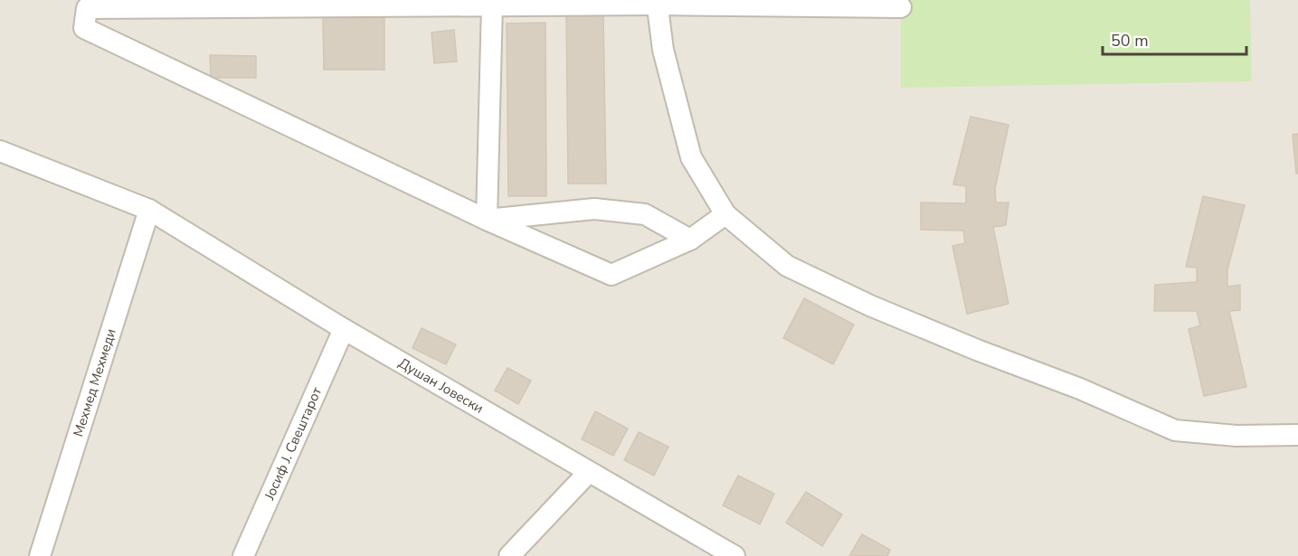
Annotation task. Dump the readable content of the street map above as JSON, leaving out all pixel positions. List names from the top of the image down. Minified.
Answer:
{"streets":{"street":["Мехмед Мехмеди","Душан Јовески","Јосиф Ј. Свештарот"]},"crossings":[["Мехмед Мехмеди","Душан Јовески"],["Душан Јовески","Јосиф Ј. Свештарот"]],"scale_bar":"50 m"}
